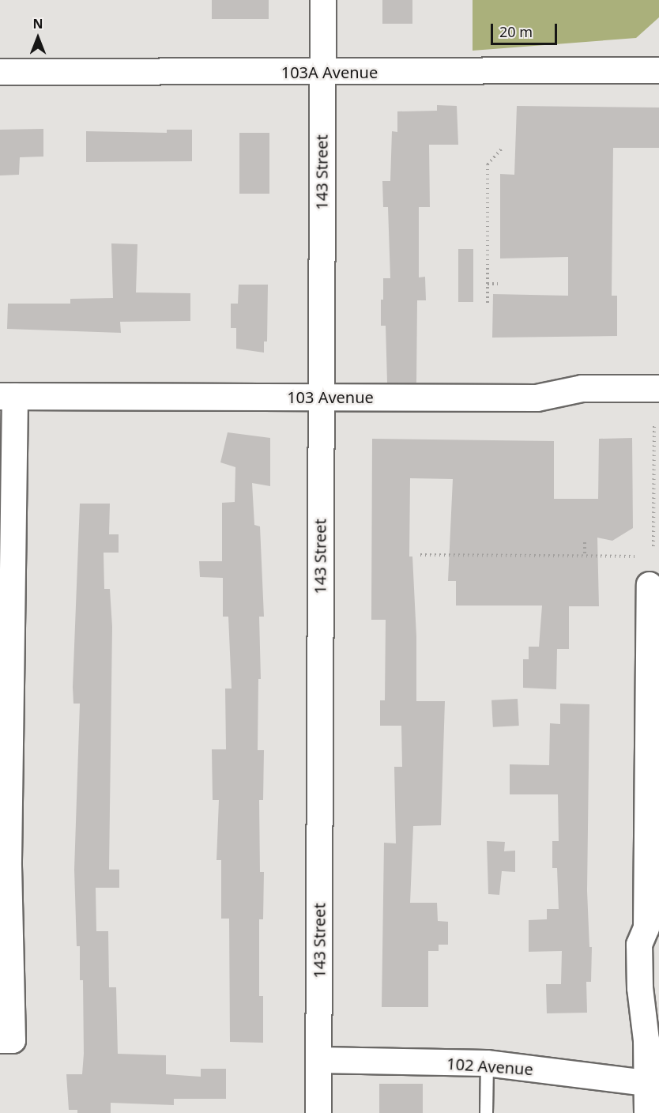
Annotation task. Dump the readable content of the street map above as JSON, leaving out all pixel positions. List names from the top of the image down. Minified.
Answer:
{"streets":{"street":["103A Avenue","143 Street","103 Avenue","102 Avenue"]},"crossings":[["103A Avenue","143 Street"],["143 Street","103 Avenue"],["143 Street","102 Avenue"]],"scale_bar":"20 m","north":"top"}
